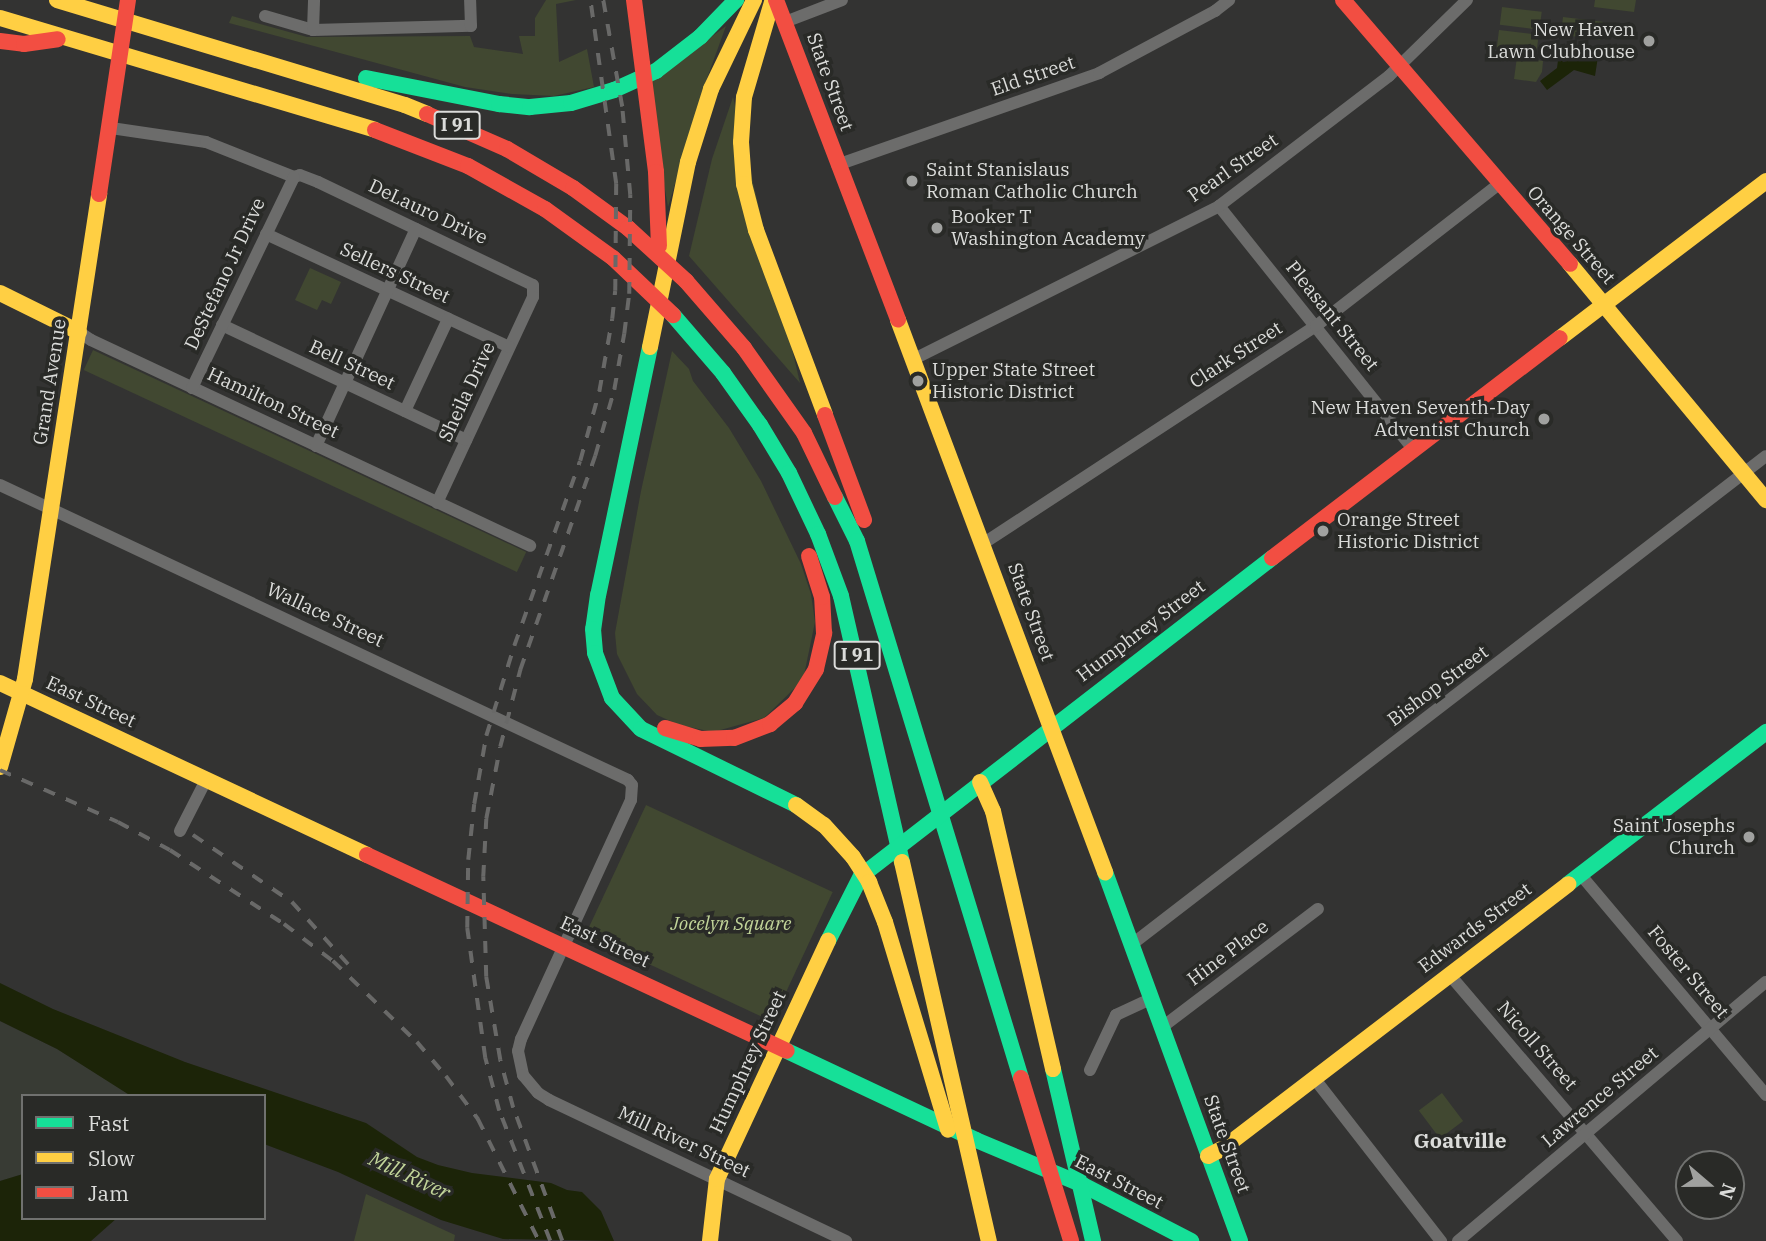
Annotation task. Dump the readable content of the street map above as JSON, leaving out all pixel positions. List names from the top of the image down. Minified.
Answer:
{"streets":{"main road":["State Street","I 91","Orange Street","Grand Avenue","Hamilton Street","Humphrey Street","East Street","Edwards Street"],"street":["Eld Street","Pearl Street","DeLauro Drive","Sellers Street","DeStefano Jr Drive","Pleasant Street","Clark Street","Bell Street","Sheila Drive","Wallace Street","Bishop Street","Hine Place","Foster Street","Nicoll Street","Lawrence Street","Mill River Street"]},"crossings":[["Eld Street","State Street"],["State Street","Pearl Street"],["State Street","Clark Street"],["State Street","Humphrey Street"],["State Street","Bishop Street"],["State Street","Edwards Street"],["State Street","Hine Place"],["Pearl Street","Orange Street"],["Pearl Street","Pleasant Street"],["DeLauro Drive","DeStefano Jr Drive"],["DeLauro Drive","Grand Avenue"],["DeLauro Drive","Sheila Drive"],["Orange Street","Clark Street"],["Orange Street","Humphrey Street"],["Orange Street","Bishop Street"],["Sellers Street","DeStefano Jr Drive"],["Sellers Street","Sheila Drive"],["DeStefano Jr Drive","Bell Street"],["DeStefano Jr Drive","Hamilton Street"],["Pleasant Street","Clark Street"],["Pleasant Street","Humphrey Street"],["Bell Street","Sheila Drive"],["Grand Avenue","Hamilton Street"],["Grand Avenue","Wallace Street"],["Grand Avenue","East Street"],["Sheila Drive","Hamilton Street"],["Wallace Street","East Street"],["Wallace Street","Mill River Street"],["Humphrey Street","East Street"],["Humphrey Street","Mill River Street"],["East Street","Mill River Street"],["Edwards Street","Foster Street"],["Edwards Street","Nicoll Street"],["Foster Street","Lawrence Street"],["Nicoll Street","Lawrence Street"]],"districts":["Goatville"],"water":["Mill River"],"parks":["Jocelyn Square"],"places":["New Haven Lawn Clubhouse","Saint Stanislaus Roman Catholic Church","Booker T Washington Academy","Upper State Street Historic District","New Haven Seventh-Day Adventist Church","Orange Street Historic District","Saint Josephs Church"],"legend":["Fast","Slow","Jam"],"north":"right"}
